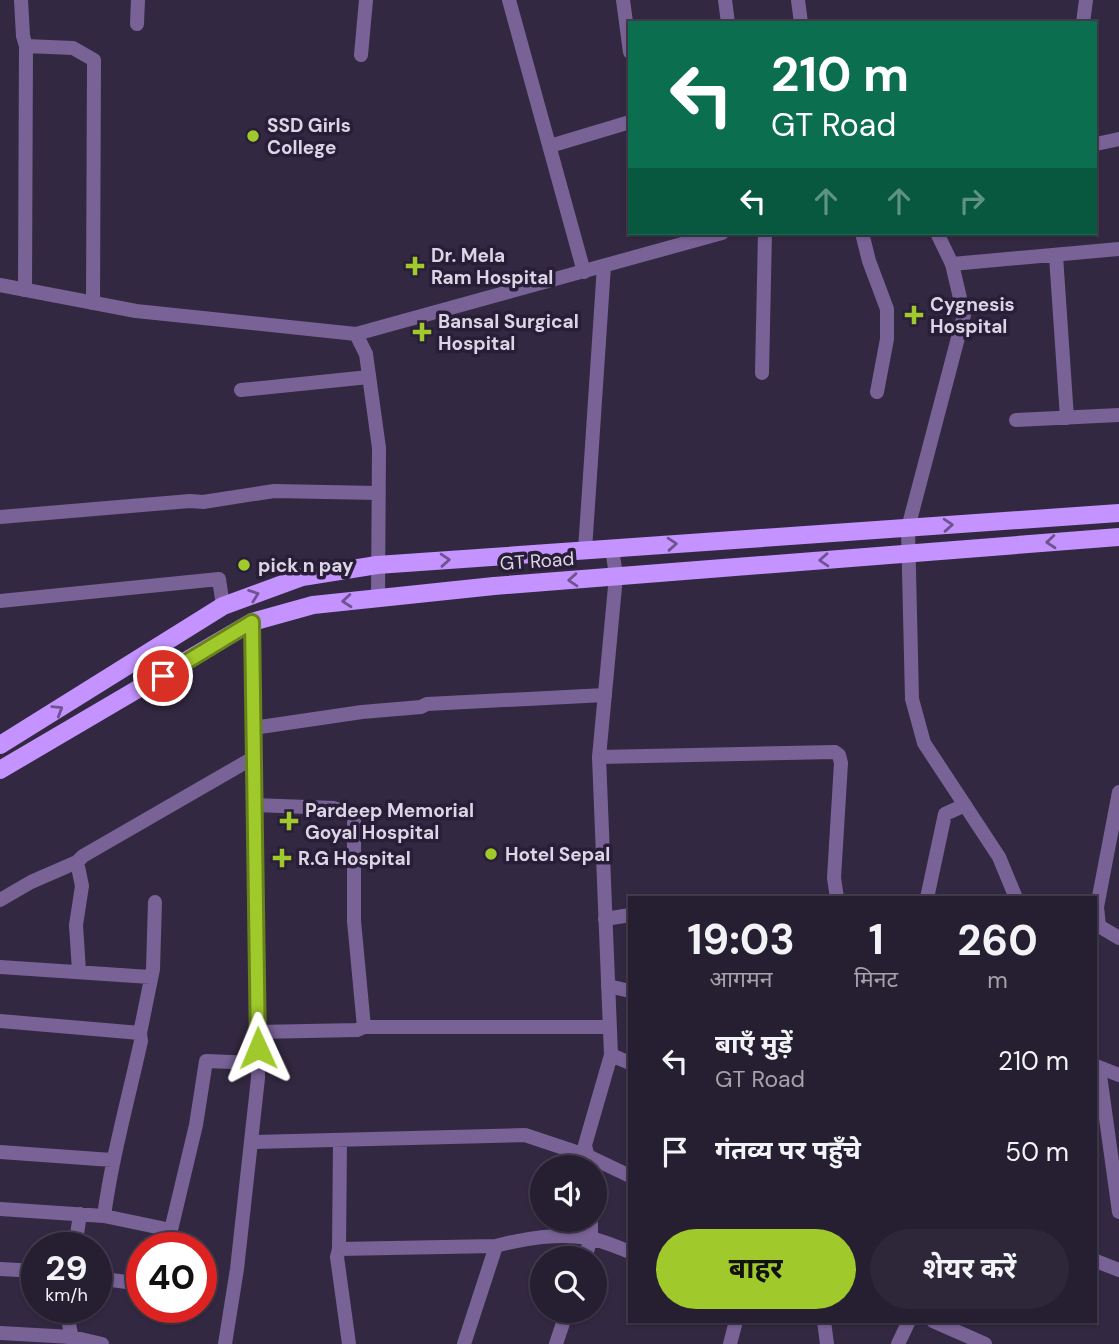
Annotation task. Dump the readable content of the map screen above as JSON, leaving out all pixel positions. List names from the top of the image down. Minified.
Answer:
{"streets":{"main road":["GT Road"]},"places":{"other":["SSD Girls College","pick n pay","Hotel Sepal"],"health":["Dr. Mela Ram Hospital","Cygnesis Hospital","Bansal Surgical Hospital","Pardeep Memorial Goyal Hospital","R.G Hospital"]},"page":{"turn":["210 m","GT Road"],"eta":["19:03","आगमन","1","मिनट","260","m"],"list":[{"name":"बाएँ मुड़ें","note":"GT Road","value":"210 m"},{"name":"गंतव्य पर पहुँचे","value":"50 m"}],"buttons":["बाहर","शेयर करें"],"speed":"29 km/h","limit":"40"}}
